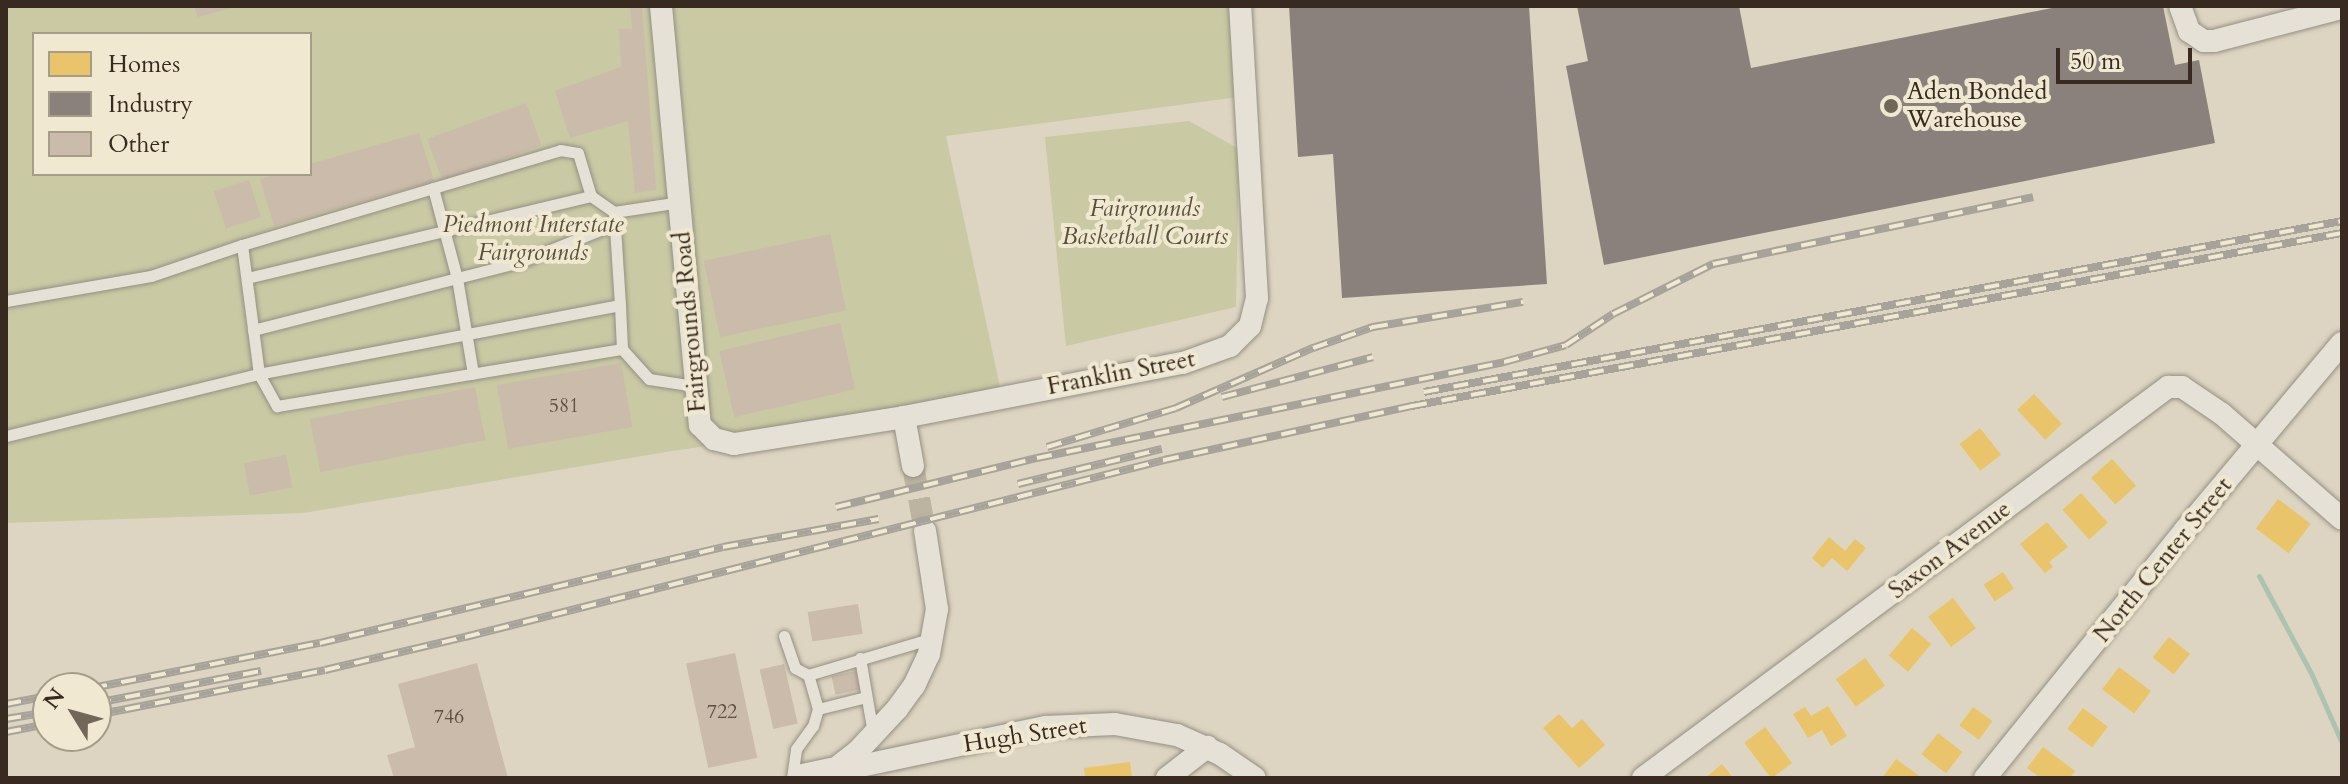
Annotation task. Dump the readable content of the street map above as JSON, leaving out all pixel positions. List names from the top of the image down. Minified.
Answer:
{"streets":{"street":["Fairgrounds Road","Franklin Street","Saxon Avenue","North Center Street","Hugh Street"]},"crossings":[["Fairgrounds Road","Franklin Street"],["Saxon Avenue","North Center Street"]],"parks":["Fairgrounds Basketball Courts","Piedmont Interstate Fairgrounds"],"places":["Aden Bonded Warehouse"],"house_numbers":["581","722","746"],"legend":["Homes","Industry","Other"],"scale_bar":"50 m","north":"top left"}
